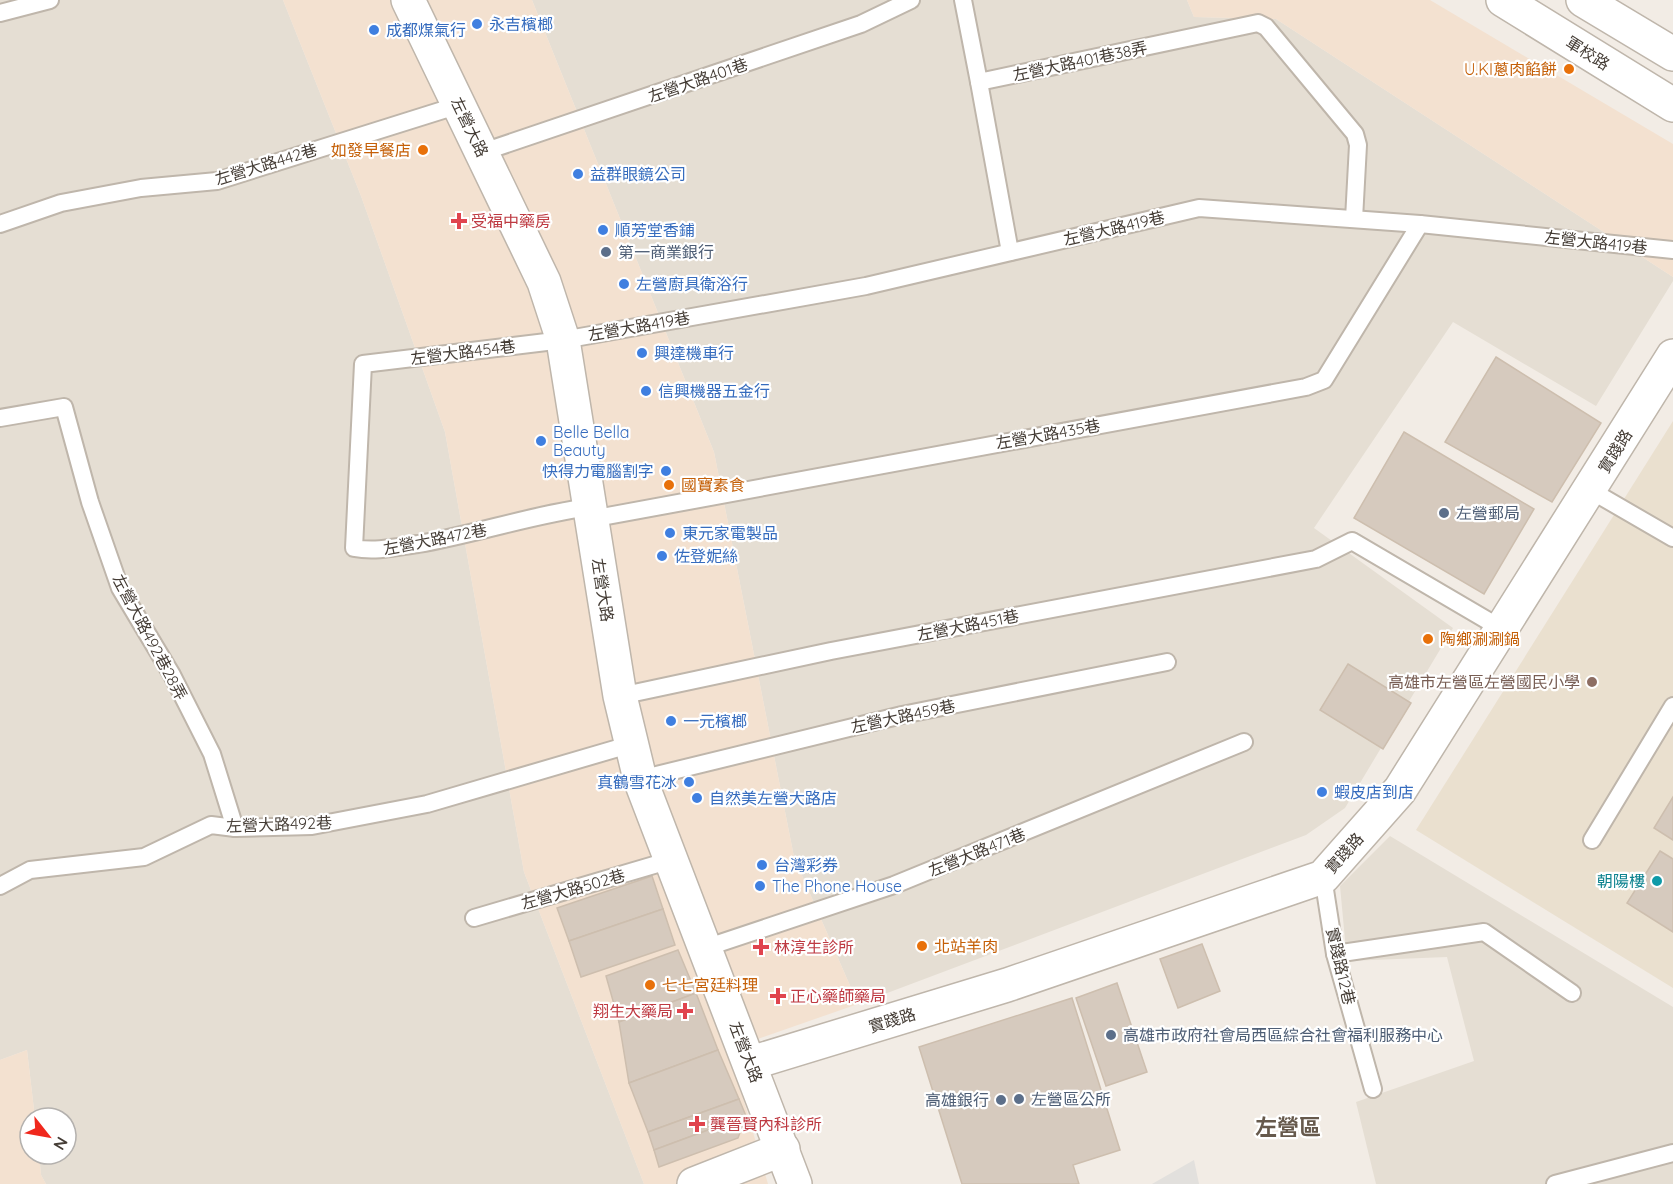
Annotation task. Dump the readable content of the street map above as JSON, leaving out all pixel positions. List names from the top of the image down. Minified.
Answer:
{"streets":{"street":["軍校路","左營大路","實踐路"],"lane":["左營大路401巷38弄","左營大路401巷","左營大路442巷","左營大路419巷","左營大路454巷","左營大路435巷","左營大路472巷","左營大路451巷","左營大路492巷28弄","左營大路459巷","左營大路492巷","左營大路471巷","左營大路502巷","實踐路12巷"]},"crossings":[["左營大路401巷38弄","左營大路419巷"],["左營大路401巷","左營大路"],["左營大路","左營大路442巷"],["左營大路","左營大路419巷"],["左營大路","左營大路454巷"],["左營大路","左營大路435巷"],["左營大路","實踐路"],["左營大路","左營大路472巷"],["左營大路","左營大路451巷"],["左營大路","左營大路459巷"],["左營大路","左營大路492巷"],["左營大路","左營大路471巷"],["左營大路","左營大路502巷"],["左營大路419巷","左營大路454巷"],["左營大路419巷","左營大路435巷"],["左營大路454巷","左營大路472巷"],["左營大路435巷","左營大路472巷"],["實踐路","左營大路451巷"],["實踐路","實踐路12巷"],["左營大路492巷28弄","左營大路492巷"]],"districts":["左營區"],"places":{"other":["永吉檳榔","成都煤氣行","U.KI蔥肉餡餅","如發早餐店","益群眼鏡公司","順芳堂香鋪","第一商業銀行","左營廚具衛浴行","興達機車行","信興機器五金行","Belle Bella Beauty","快得力電腦割字","國寶素食","左營郵局","東元家電製品","佐登妮絲","陶鄉涮涮鍋","高雄市左營區左營國民小學","一元檳榔","真鶴雪花冰","蝦皮店到店","自然美左營大路店","台灣彩券","朝陽樓","The Phone House","北站羊肉","七七宮廷料理","高雄市政府社會局西區綜合社會福利服務中心","左營區公所","高雄銀行"],"health":["受福中藥房","林淳生診所","正心藥師藥局","翔生大藥局","龔晉賢內科診所"]},"north":"bottom right"}
